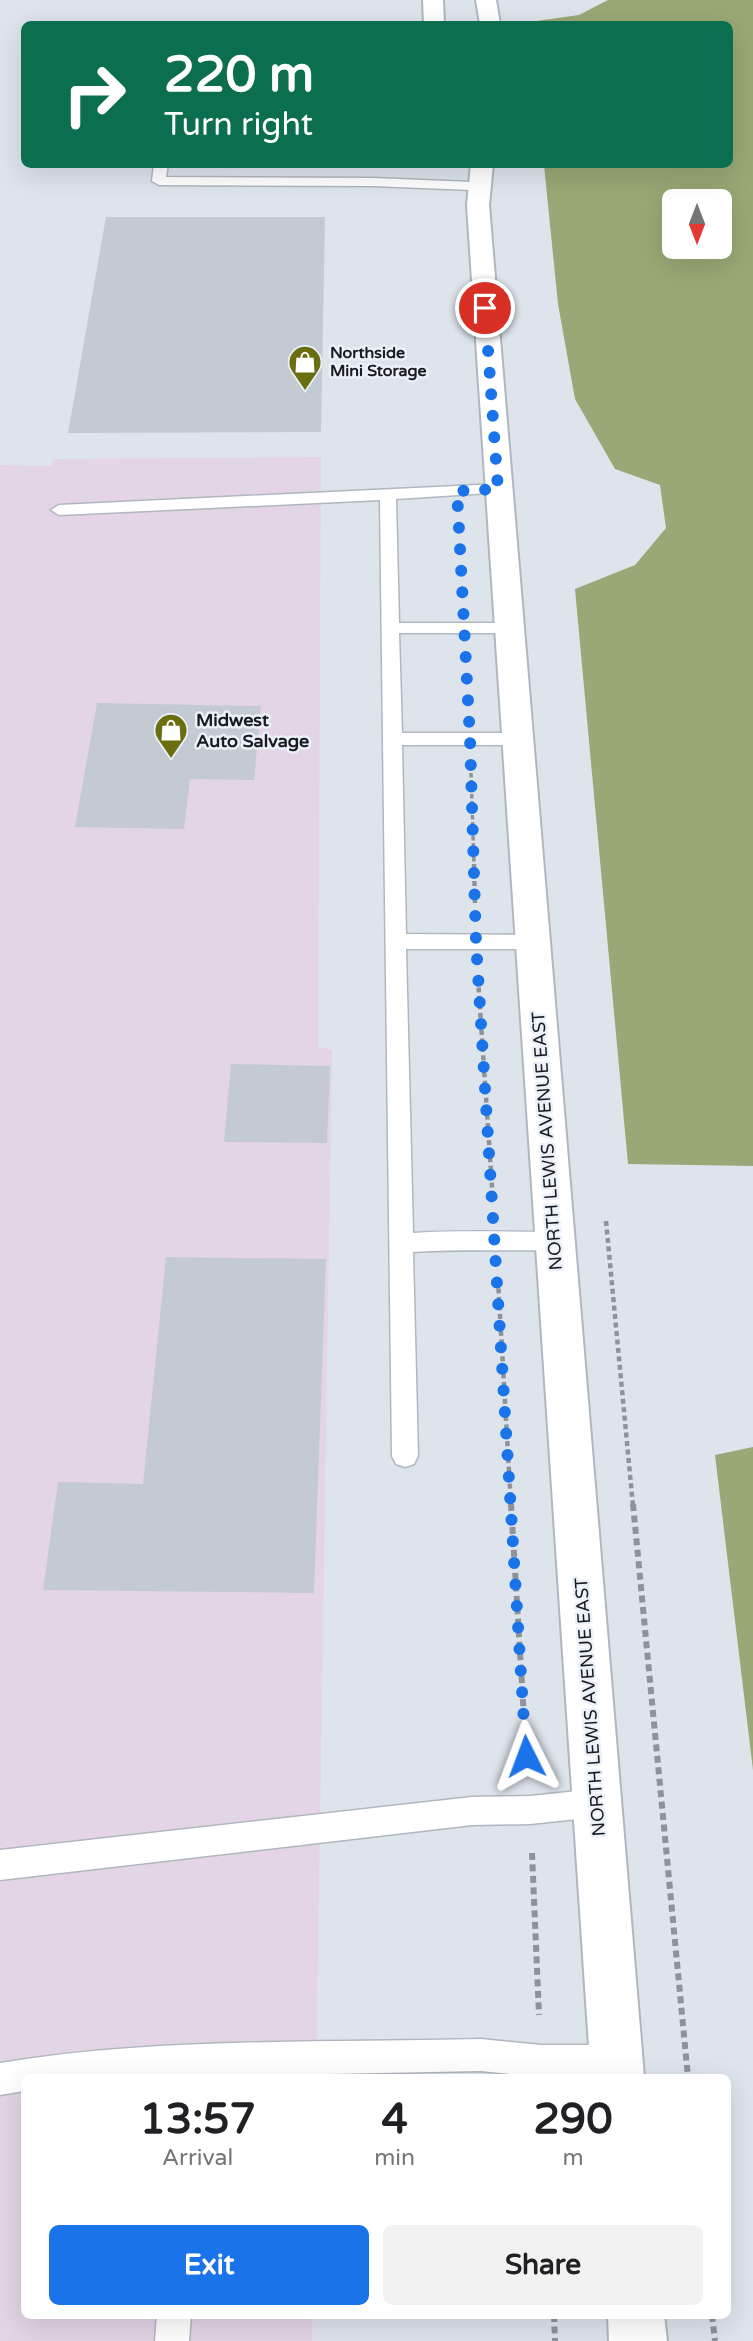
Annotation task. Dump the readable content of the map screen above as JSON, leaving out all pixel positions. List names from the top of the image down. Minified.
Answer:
{"streets":{"main road":["NORTH LEWIS AVENUE EAST"]},"places":{"shop":["Northside Mini Storage","Midwest Auto Salvage"]},"north":"bottom","page":{"turn":["220 m","Turn right"],"eta":["13:57","Arrival","4","min","290","m"],"buttons":["Exit","Share"]}}
